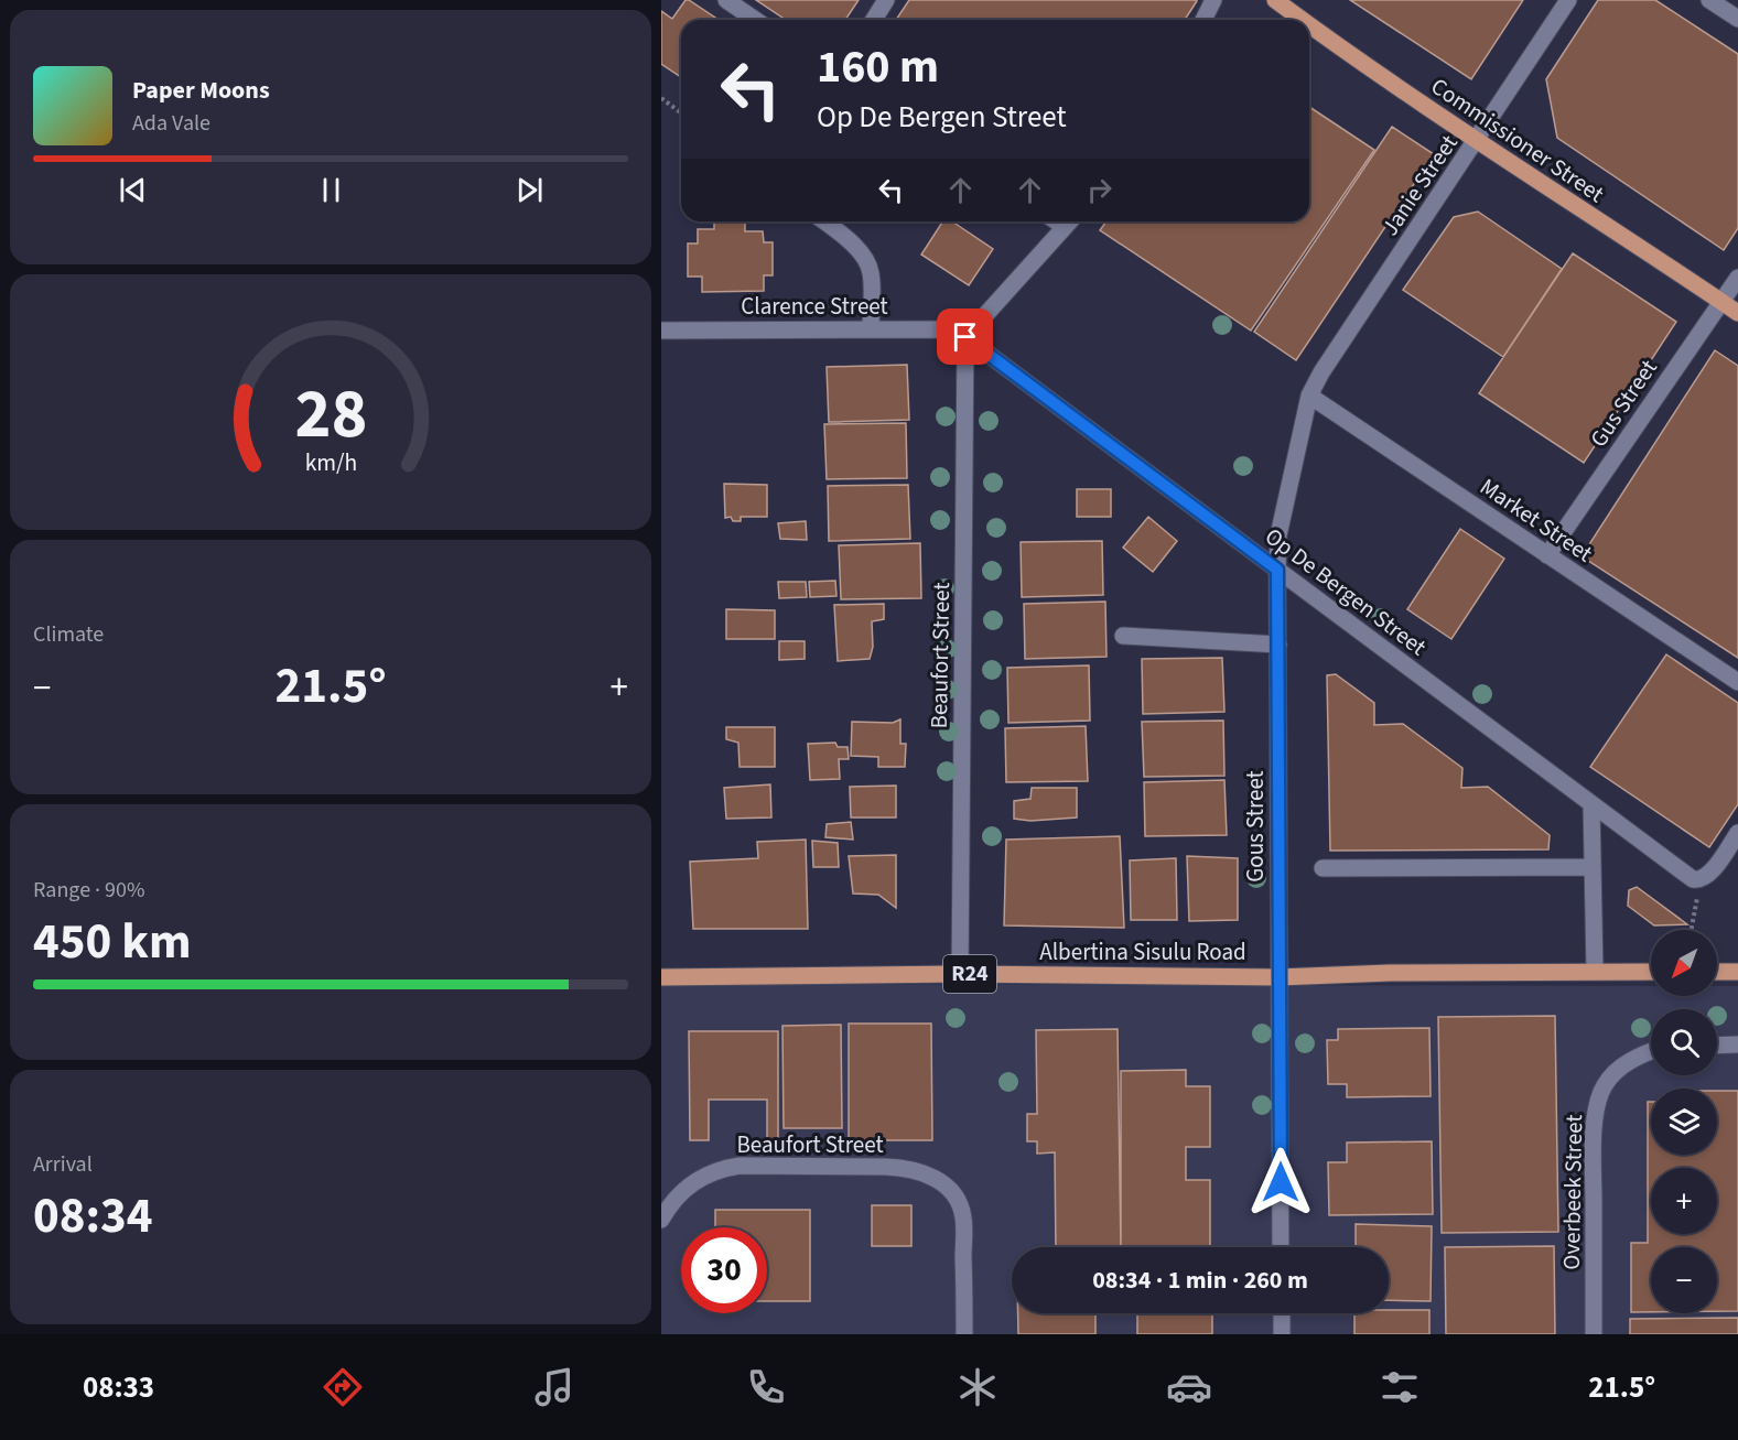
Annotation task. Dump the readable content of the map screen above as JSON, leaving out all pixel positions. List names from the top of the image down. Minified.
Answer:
{"streets":{"main road":["Commissioner Street","Albertina Sisulu Road","R24"],"street":["Janie Street","Clarence Street","Gus Street","Market Street","Op De Bergen Street","Beaufort Street","Gous Street","Overbeek Street"]},"crossings":[["Commissioner Street","Janie Street"],["Commissioner Street","Gus Street"],["Janie Street","Market Street"],["Janie Street","Gous Street"],["Clarence Street","Op De Bergen Street"],["Clarence Street","Beaufort Street"],["Gus Street","Market Street"],["Market Street","Gous Street"],["Op De Bergen Street","Beaufort Street"],["Op De Bergen Street","Gous Street"],["Beaufort Street","Albertina Sisulu Road"],["Gous Street","Albertina Sisulu Road"]],"north":"bottom left","page":{"turn":["160 m","Op De Bergen Street"],"song":["Paper Moons","Ada Vale"],"tile":["Climate",["Range · 90%","450 km"],["Arrival","08:34"]],"heat":["−","21.5°","+"],"map_buttons":["+","−"],"limit":"30","trip":"08:34 · 1 min · 260 m","tabs":["08:33","21.5°"],"gauge":["28","km/h"]}}
